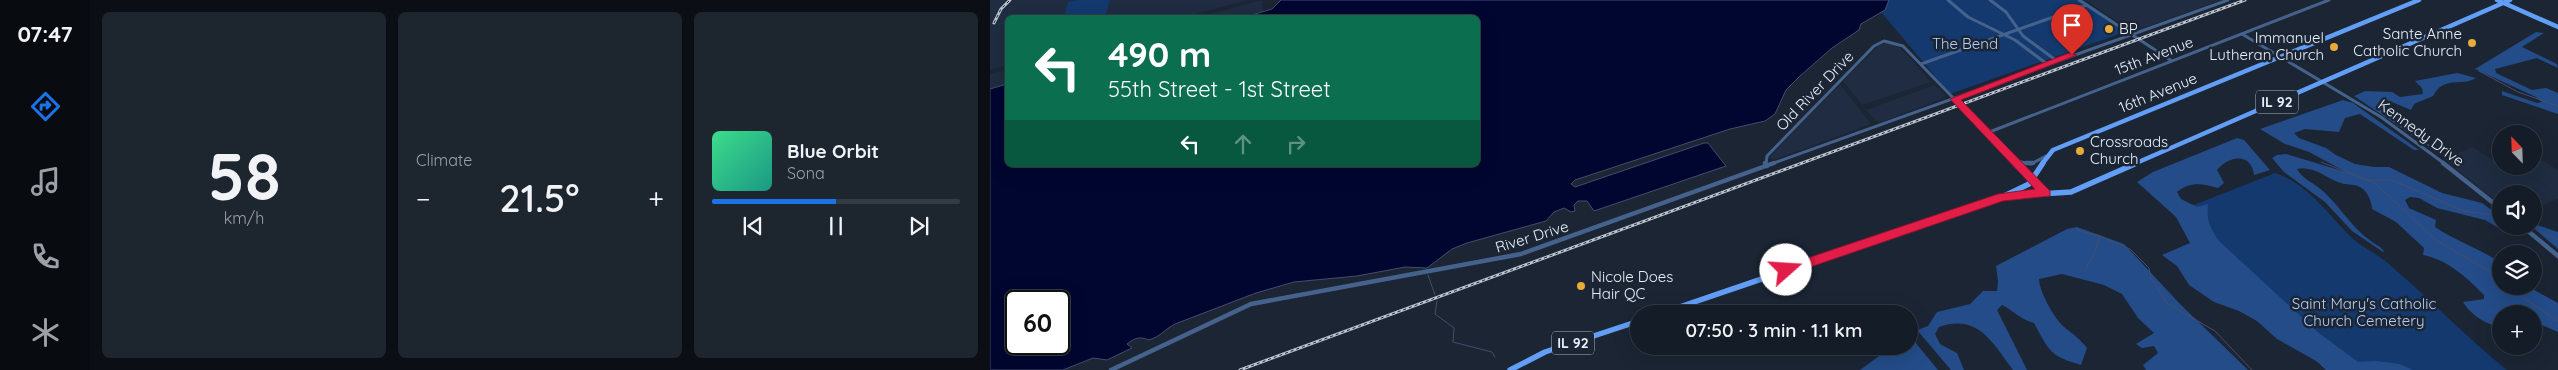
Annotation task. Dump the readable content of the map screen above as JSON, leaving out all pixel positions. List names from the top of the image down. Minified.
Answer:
{"streets":{"main road":["16th Avenue","IL 92"],"street":["15th Avenue","Old River Drive","Kennedy Drive","River Drive"]},"crossings":[["15th Avenue","Kennedy Drive"],["Old River Drive","River Drive"],["16th Avenue","Kennedy Drive"],["IL 92","Kennedy Drive"]],"parks":["The Bend","Saint Mary's Catholic Church Cemetery"],"places":["BP","Sante Anne Catholic Church","Immanuel Lutheran Church","Crossroads Church","Nicole Does Hair QC"],"north":"top left","page":{"tabs":"07:47","tile":[["58","km/h"],"Climate"],"turn":["490 m","55th Street - 1st Street"],"map_buttons":"+","song":["Blue Orbit","Sona"],"heat":["−","21.5°","+"],"limit":"60","trip":"07:50 · 3 min · 1.1 km"}}
